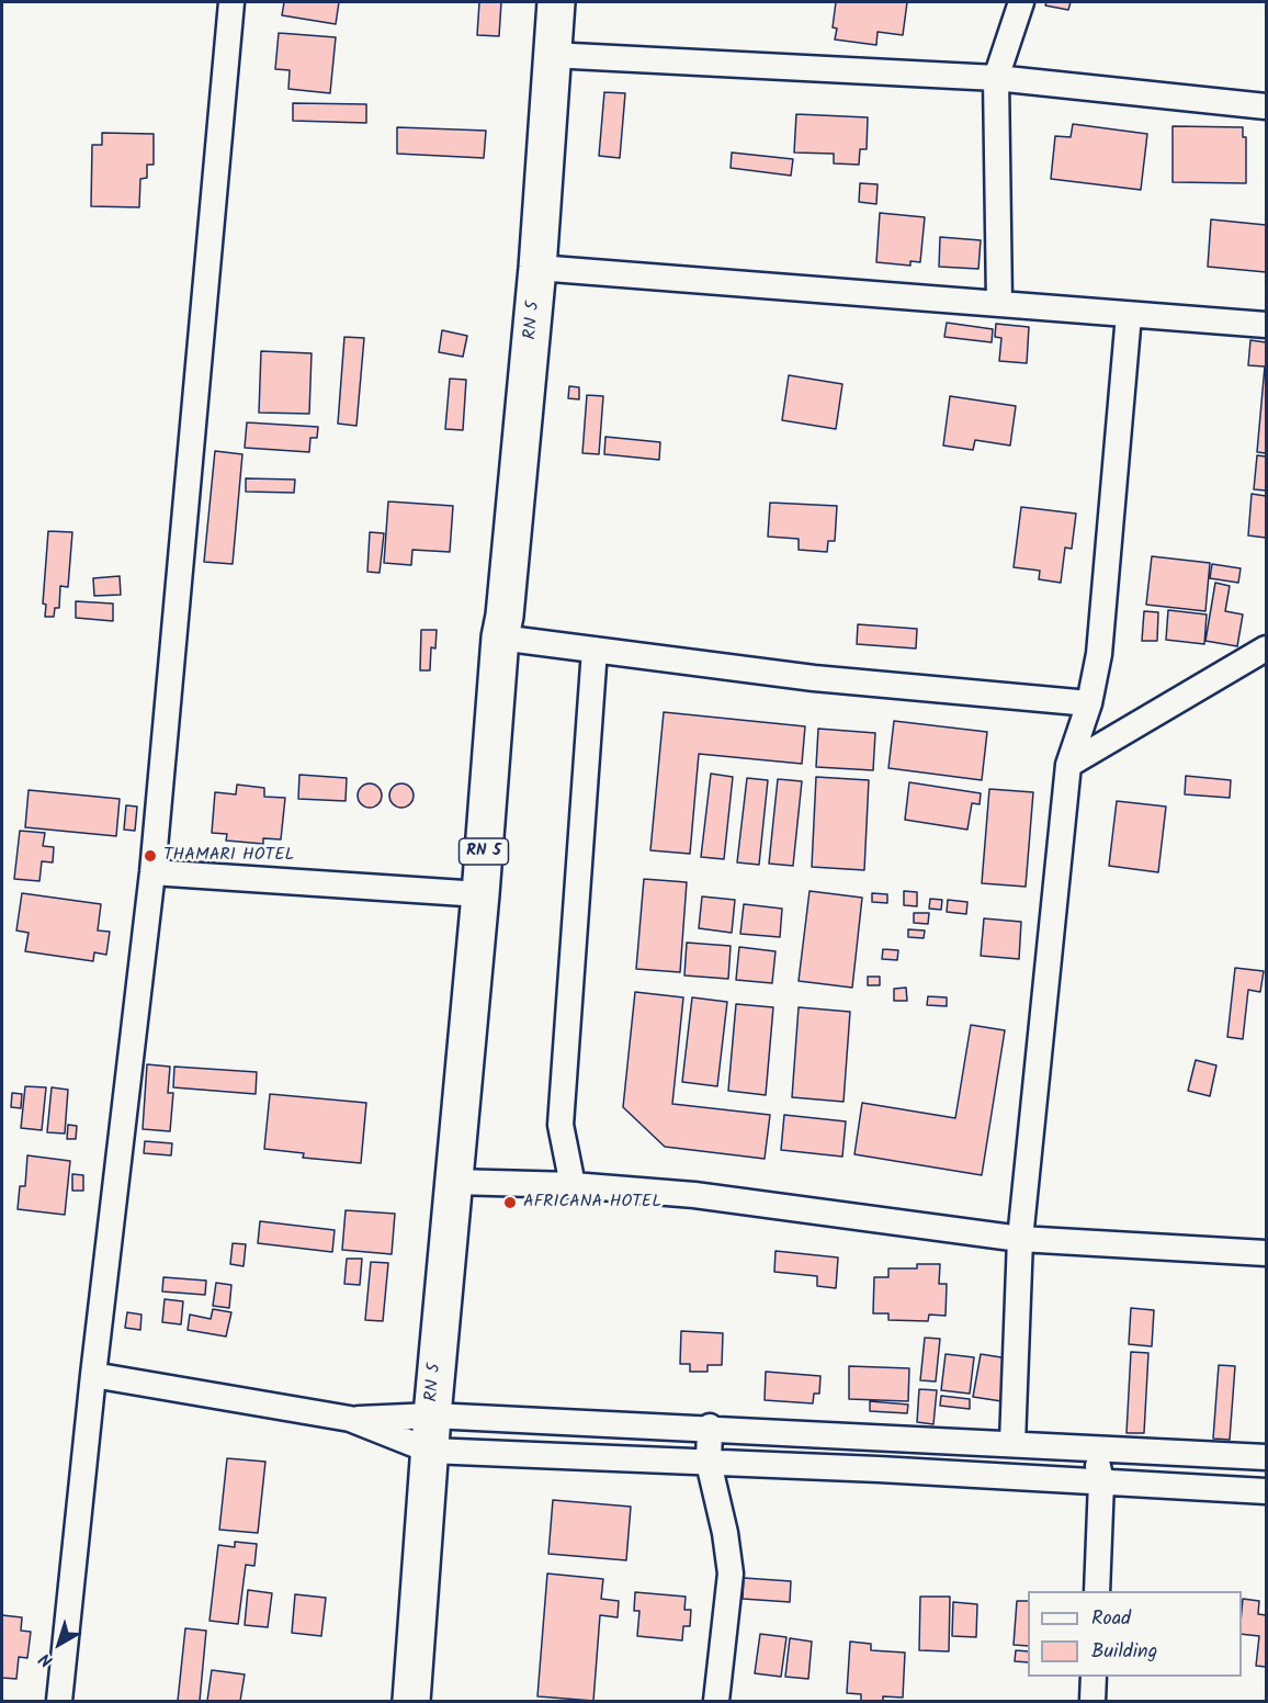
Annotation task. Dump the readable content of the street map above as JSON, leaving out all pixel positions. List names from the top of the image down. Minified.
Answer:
{"streets":{"main road":["RN 5"]},"places":["THAMARI HOTEL","AFRICANA HOTEL"],"legend":["Road","Building"],"north":"bottom left"}
